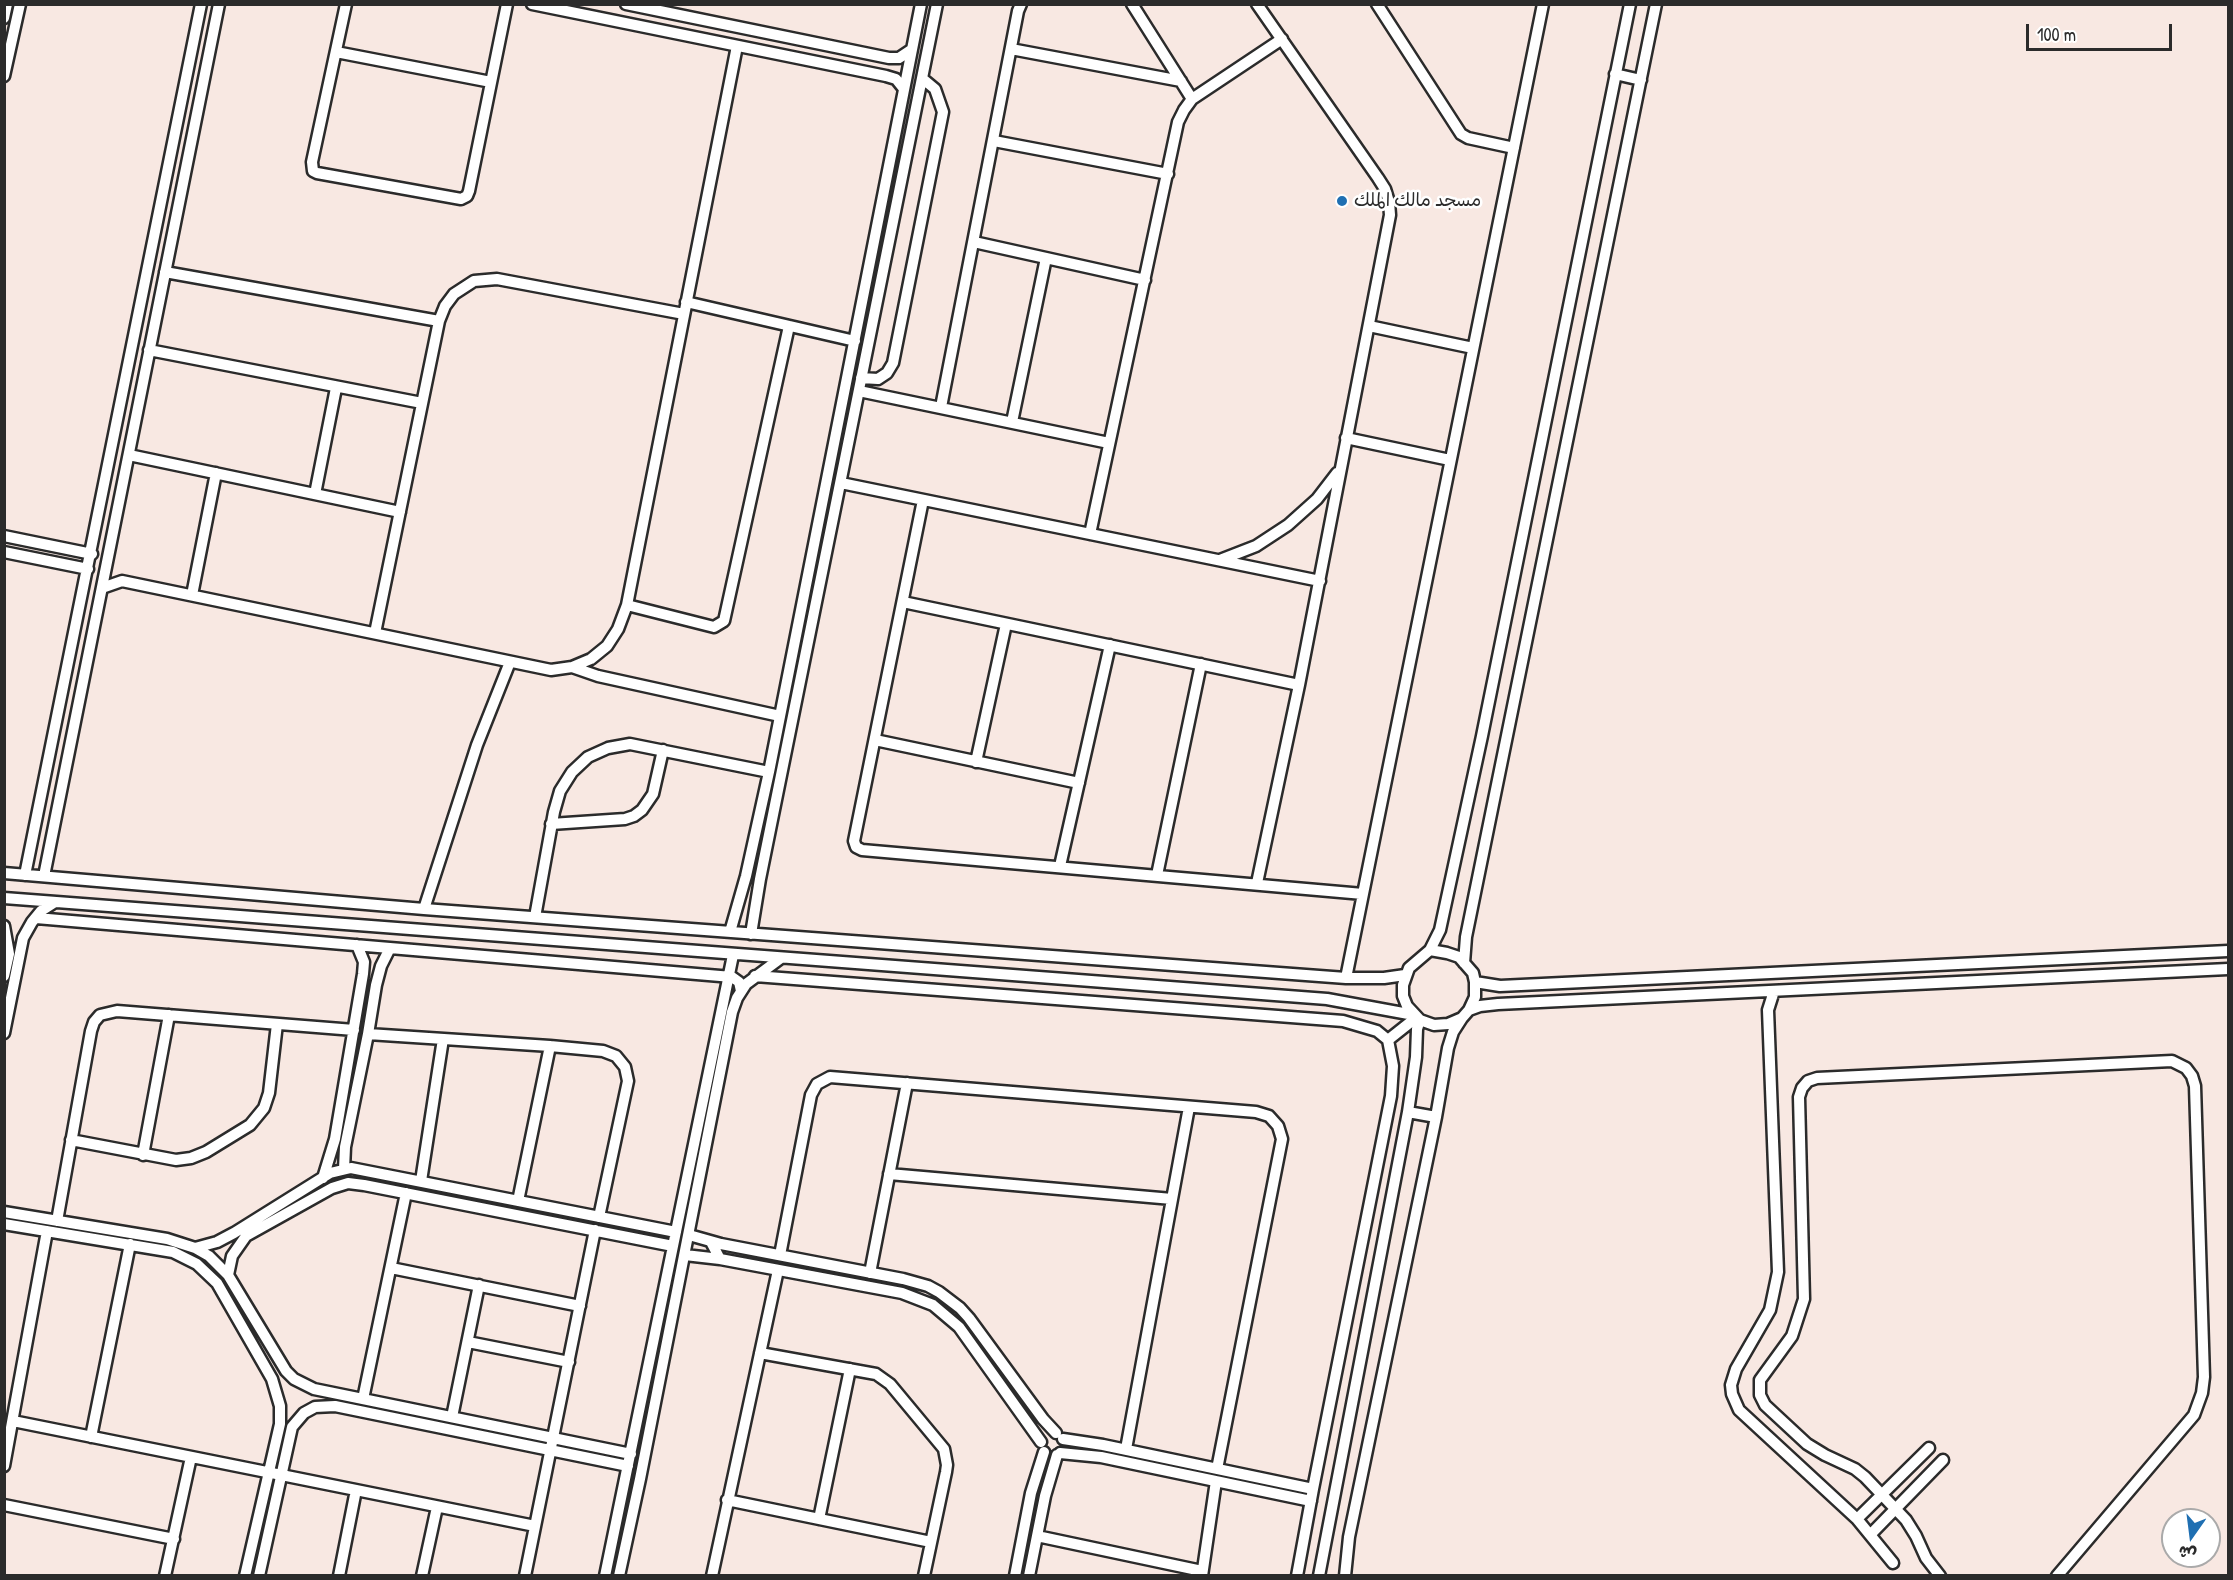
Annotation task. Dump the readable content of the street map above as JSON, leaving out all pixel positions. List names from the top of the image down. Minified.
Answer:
{"places":["مسجد مالك الملك"],"scale_bar":"100 m","north":"bottom"}
